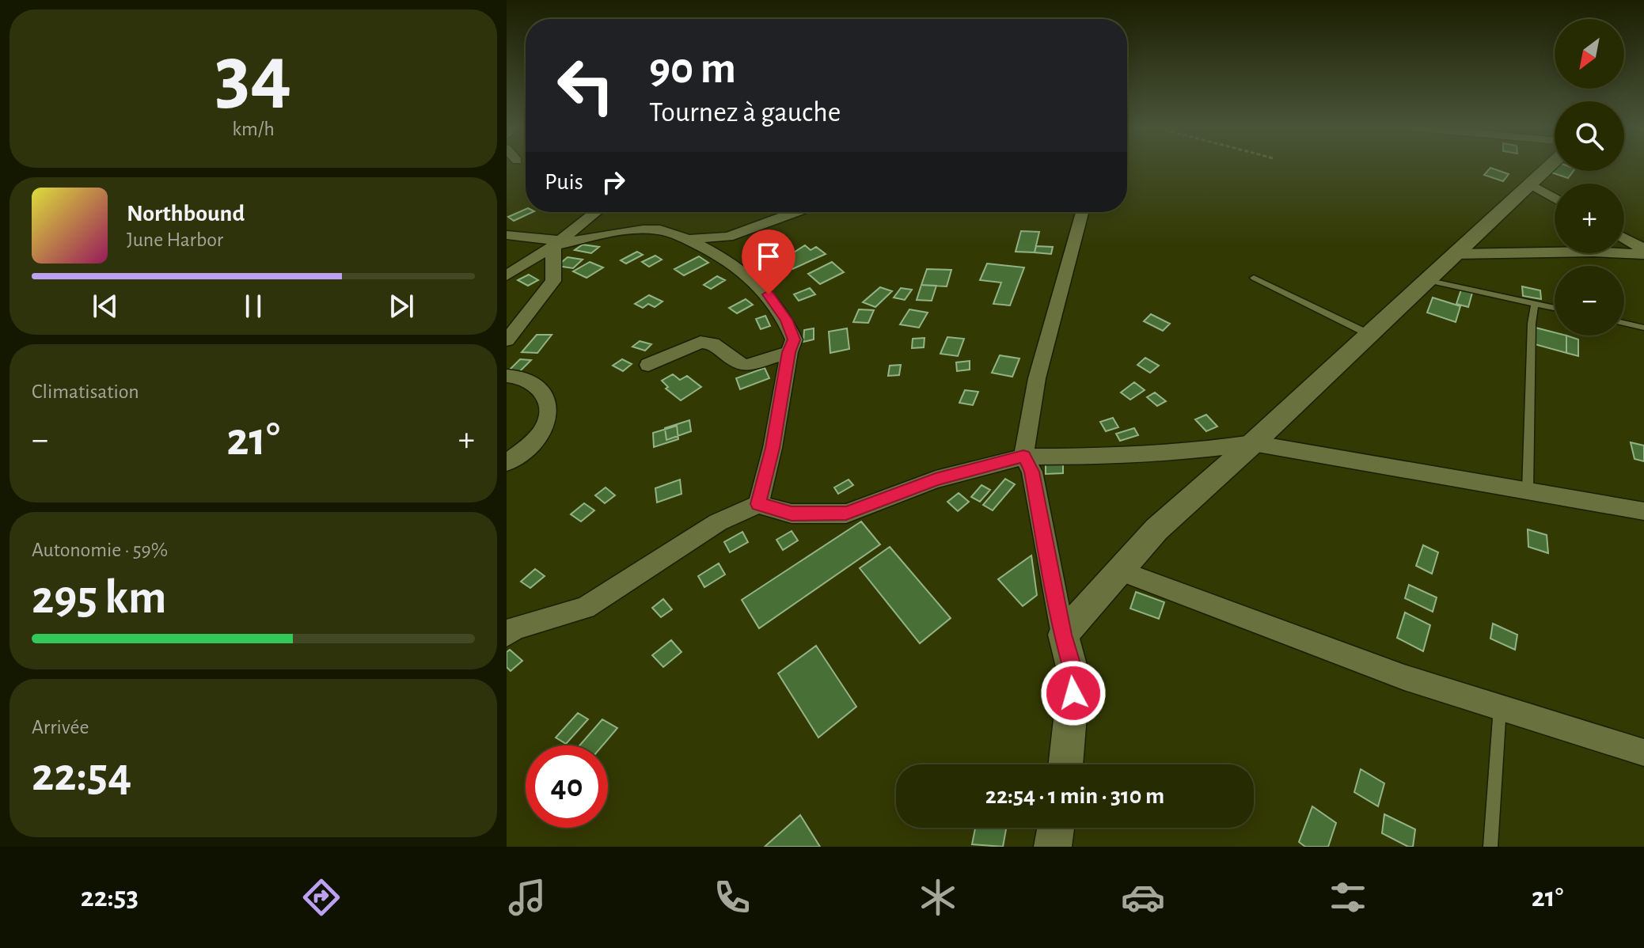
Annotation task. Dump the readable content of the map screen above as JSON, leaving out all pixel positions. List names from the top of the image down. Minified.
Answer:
{"north":"bottom left","page":{"tile":[["34","km/h"],"Climatisation",["Autonomie · 59%","295 km"],["Arrivée","22:54"]],"map_buttons":["+","−"],"turn":["90 m","Tournez à gauche"],"then":"Puis","song":["Northbound","June Harbor"],"heat":["−","21°","+"],"limit":"40","trip":"22:54 · 1 min · 310 m","tabs":["22:53","21°"]}}
